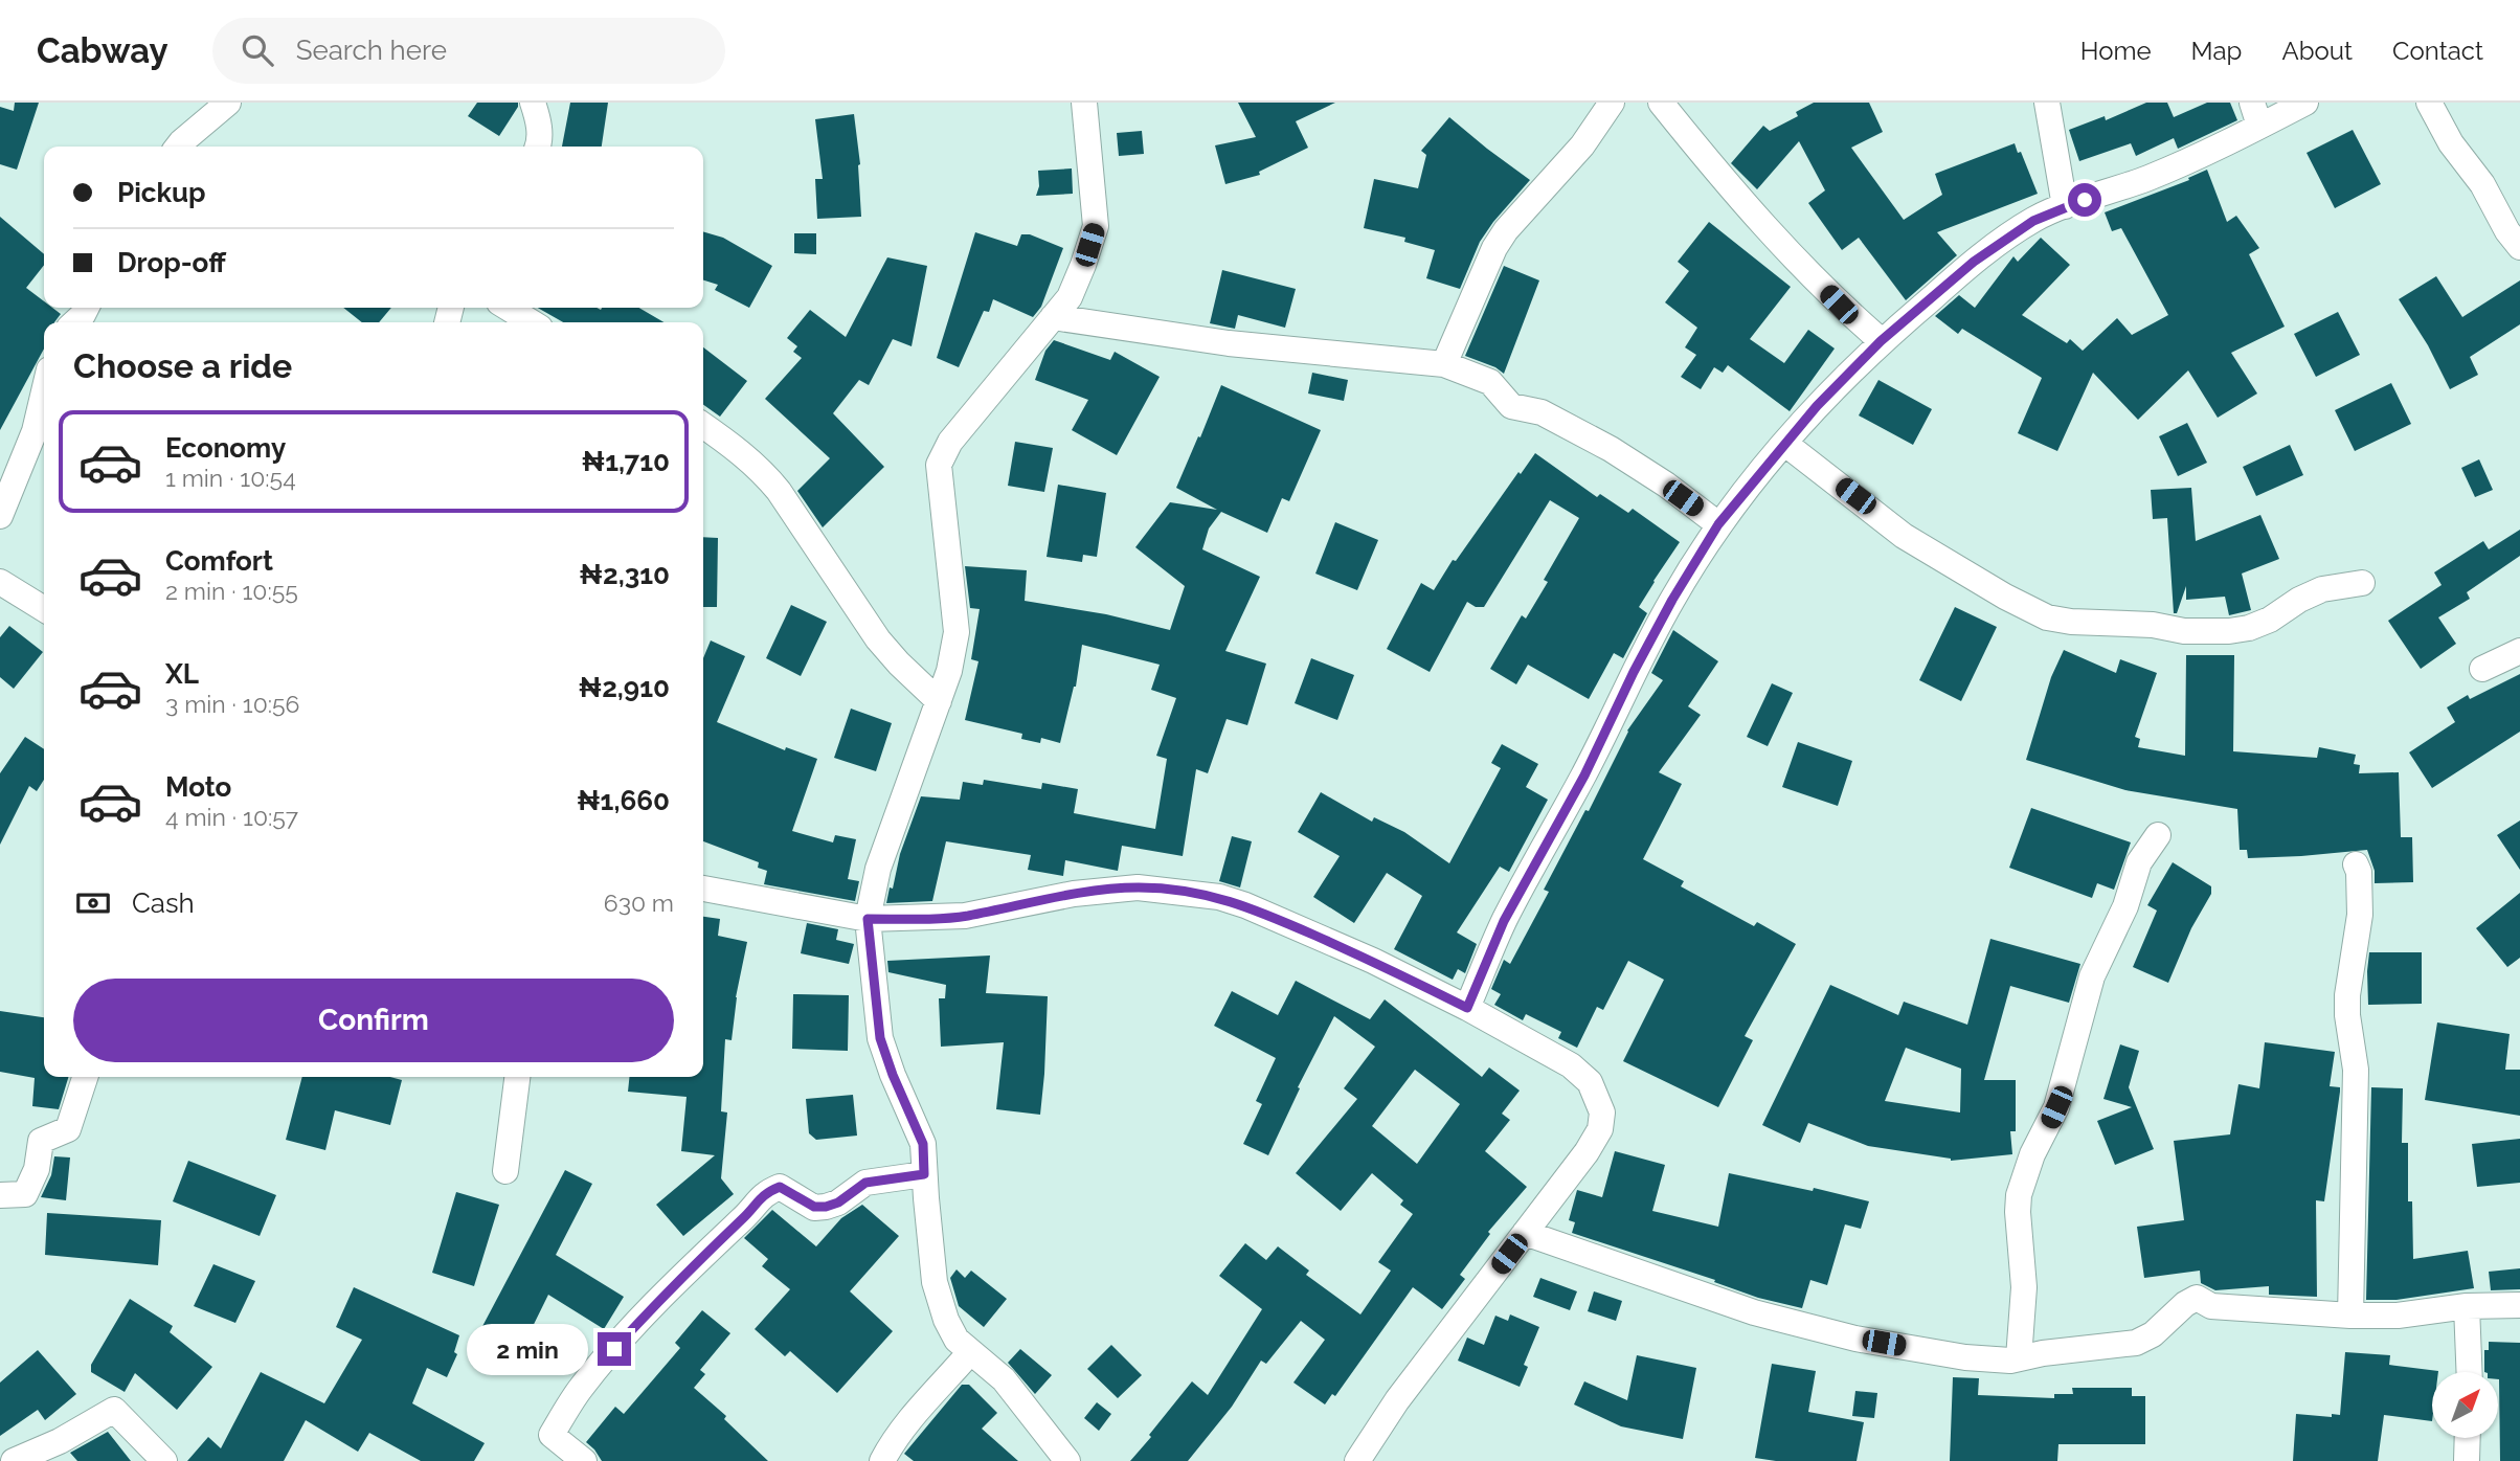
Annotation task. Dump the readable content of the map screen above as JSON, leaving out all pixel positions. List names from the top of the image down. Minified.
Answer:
{"north":"top right","page":{"header":"Cabway","search":"Search here","nav":["Home","Map","About","Contact"],"banner":["Pickup","Drop-off"],"heading":"Choose a ride","list":[{"name":"Economy","note":"1 min · 10:54","value":"₦1,710"},{"name":"Comfort","note":"2 min · 10:55","value":"₦2,310"},{"name":"XL","note":"3 min · 10:56","value":"₦2,910"},{"name":"Moto","note":"4 min · 10:57","value":"₦1,660"}],"pay":["Cash","630 m"],"buttons":"Confirm","bubble":"2 min"}}
